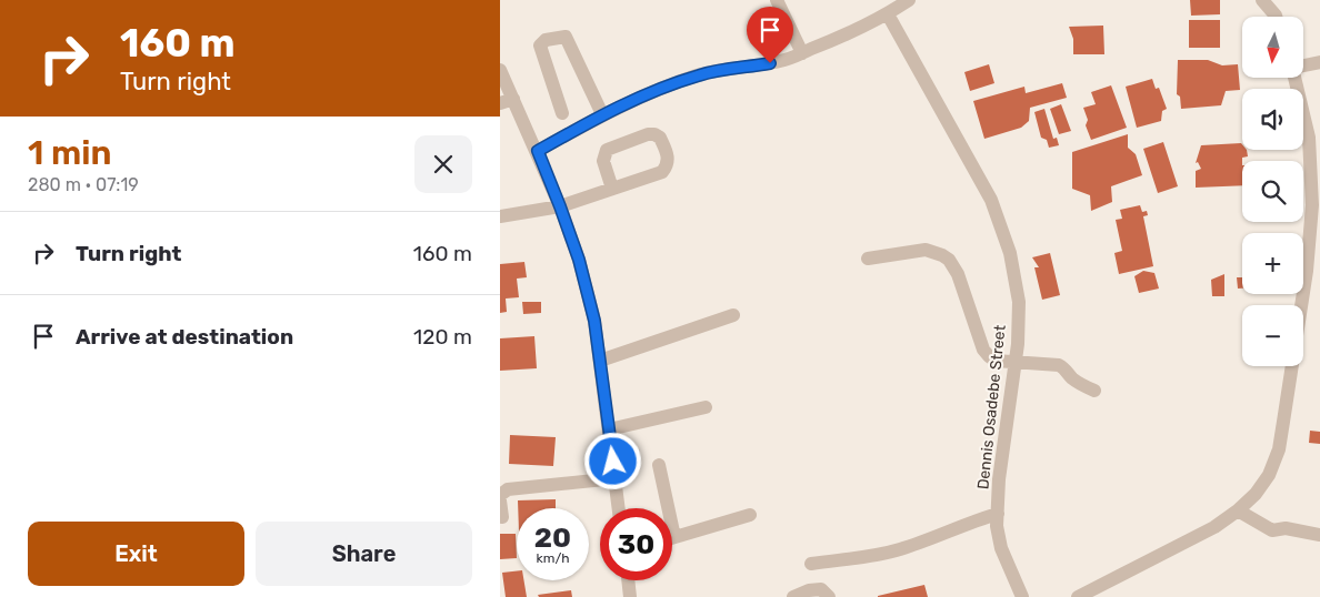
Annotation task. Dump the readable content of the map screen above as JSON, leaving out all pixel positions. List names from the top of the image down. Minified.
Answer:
{"streets":{"street":["Dennis Osadebe Street"]},"north":"bottom","page":{"turn":["160 m","Turn right"],"map_buttons":["+","−"],"heading":["1 min","280 m · 07:19"],"list":[{"name":"Turn right","value":"160 m"},{"name":"Arrive at destination","value":"120 m"}],"speed":"20 km/h","limit":"30","buttons":["Exit","Share"]}}
